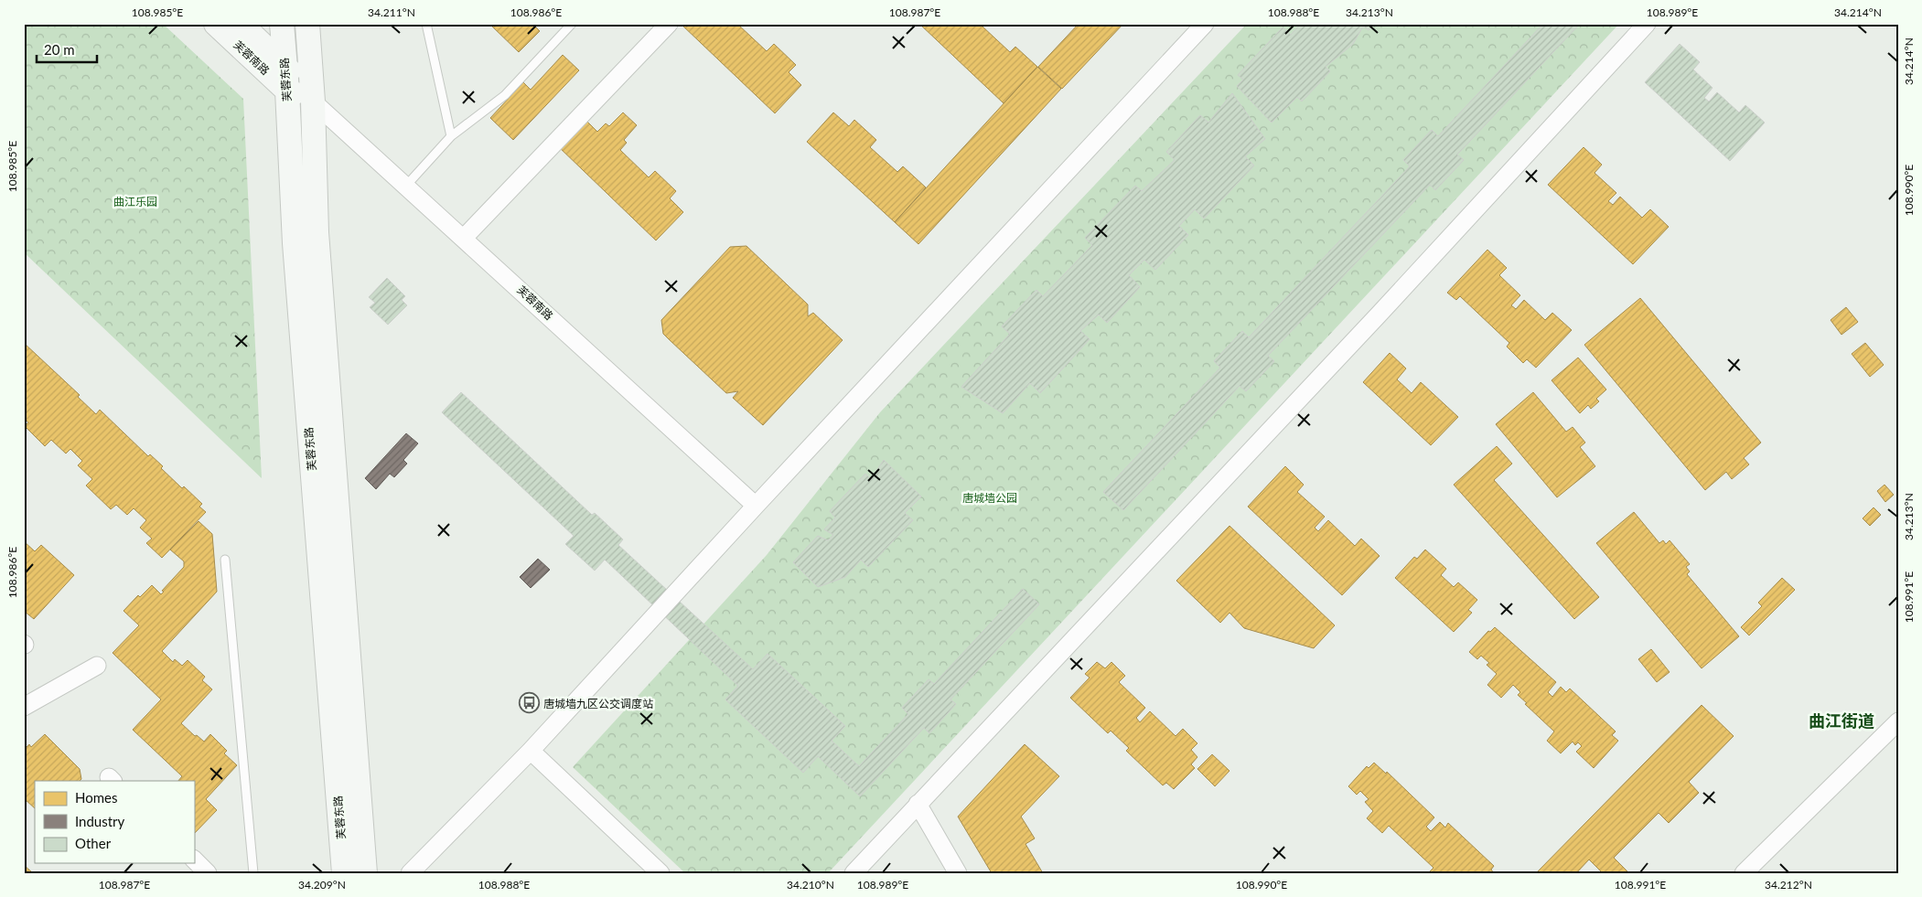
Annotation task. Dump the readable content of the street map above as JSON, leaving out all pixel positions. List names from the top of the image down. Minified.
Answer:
{"streets":{"main road":["芙蓉南路","芙蓉东路"]},"crossings":[["芙蓉南路","芙蓉东路"]],"districts":["曲江街道"],"parks":["曲江乐园","唐城墙公园"],"places":{"bus stop":["唐城墙九区公交调度站"]},"legend":["Homes","Industry","Other"],"scale_bar":"20 m","coordinates":["108.985°E","34.211°N","108.986°E","108.987°E","108.988°E","34.213°N","108.989°E","34.214°N","108.990°E","108.991°E","34.209°N","34.210°N","34.212°N"]}
